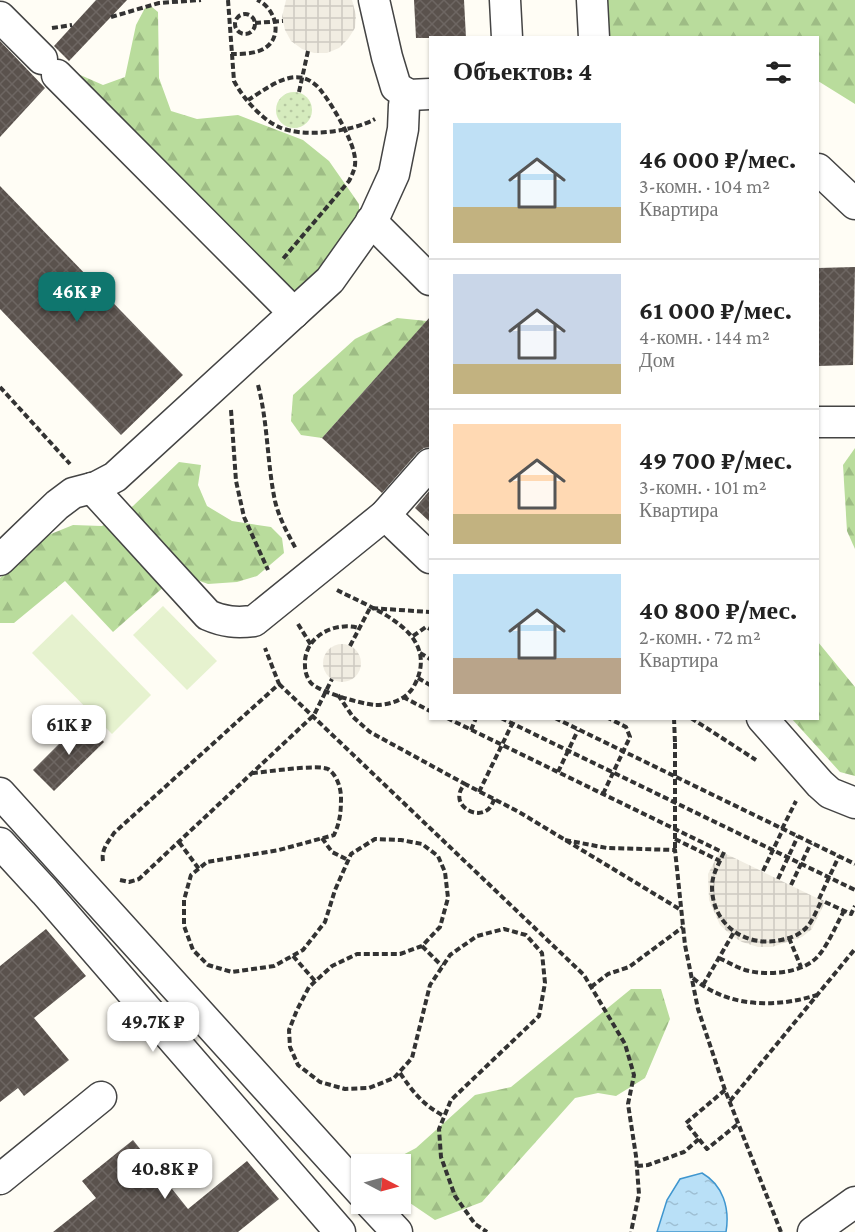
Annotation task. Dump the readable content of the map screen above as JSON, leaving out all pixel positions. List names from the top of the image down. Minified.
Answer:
{"north":"right","page":{"heading":"Объектов: 4","list":[{"name":"46 000 ₽/мес.","note":"3-комн. · 104 m² · Квартира"},{"name":"61 000 ₽/мес.","note":"4-комн. · 144 m² · Дом"},{"name":"49 700 ₽/мес.","note":"3-комн. · 101 m² · Квартира"},{"name":"40 800 ₽/мес.","note":"2-комн. · 72 m² · Квартира"}],"price":["46K ₽","61K ₽","49.7K ₽","40.8K ₽"]}}
